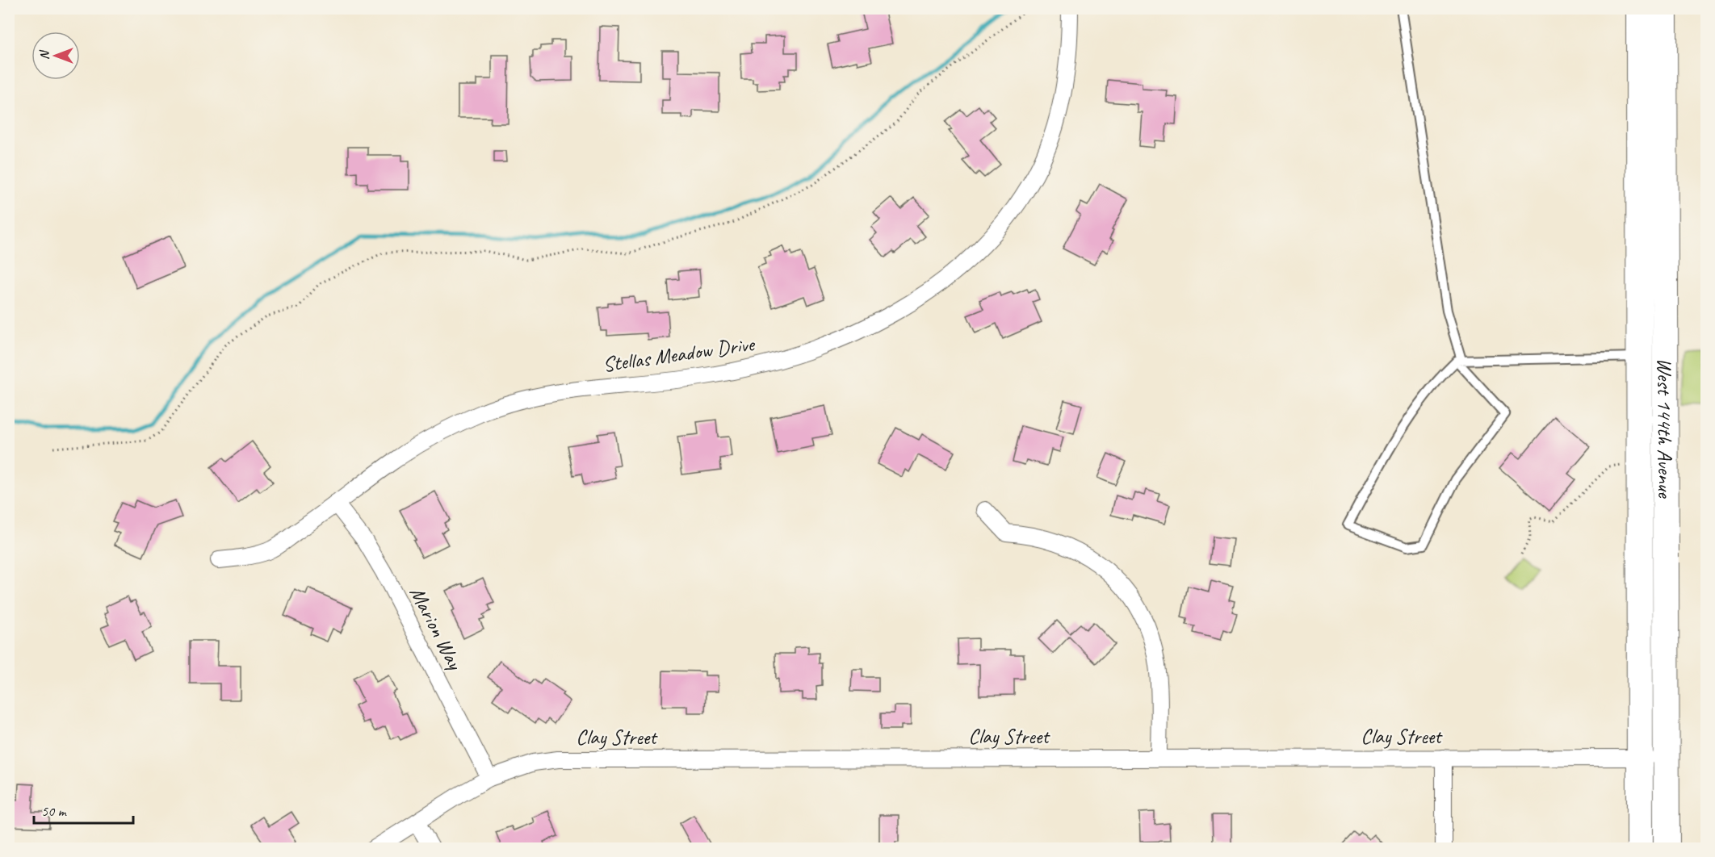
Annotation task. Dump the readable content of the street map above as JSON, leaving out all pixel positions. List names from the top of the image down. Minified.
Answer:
{"streets":{"main road":["West 144th Avenue"],"street":["Stellas Meadow Drive","Marion Way","Clay Street"]},"crossings":[["Stellas Meadow Drive","Marion Way"],["West 144th Avenue","Clay Street"],["Marion Way","Clay Street"]],"scale_bar":"50 m","north":"left"}
